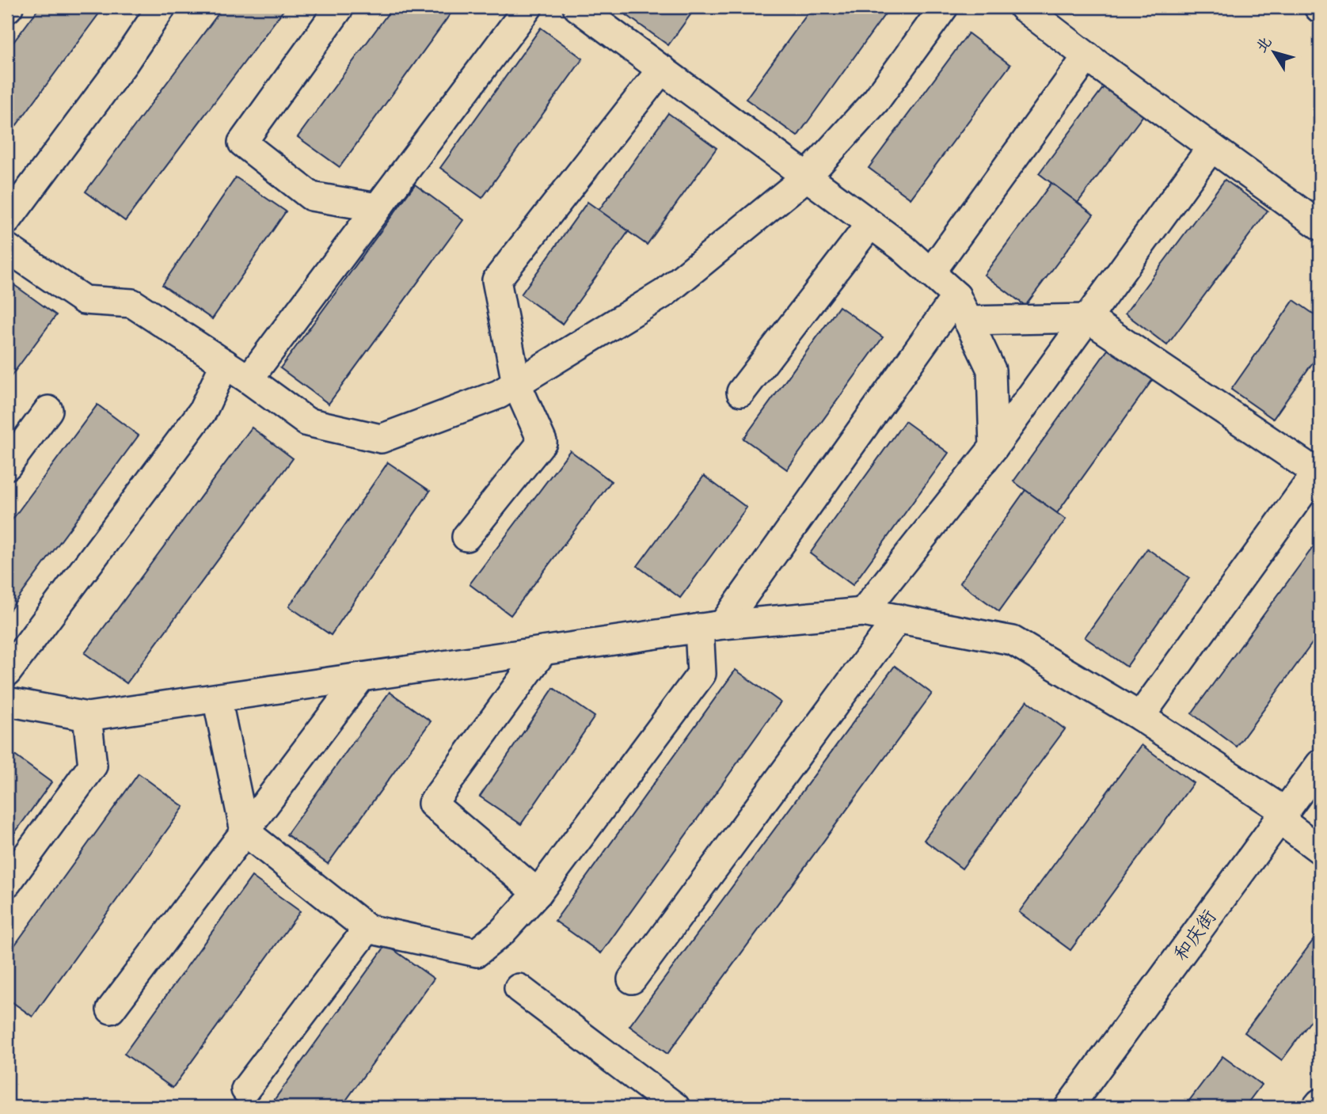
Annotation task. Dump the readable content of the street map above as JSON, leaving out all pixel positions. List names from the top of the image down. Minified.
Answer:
{"streets":{"street":["和庆街"]},"north":"top left"}
